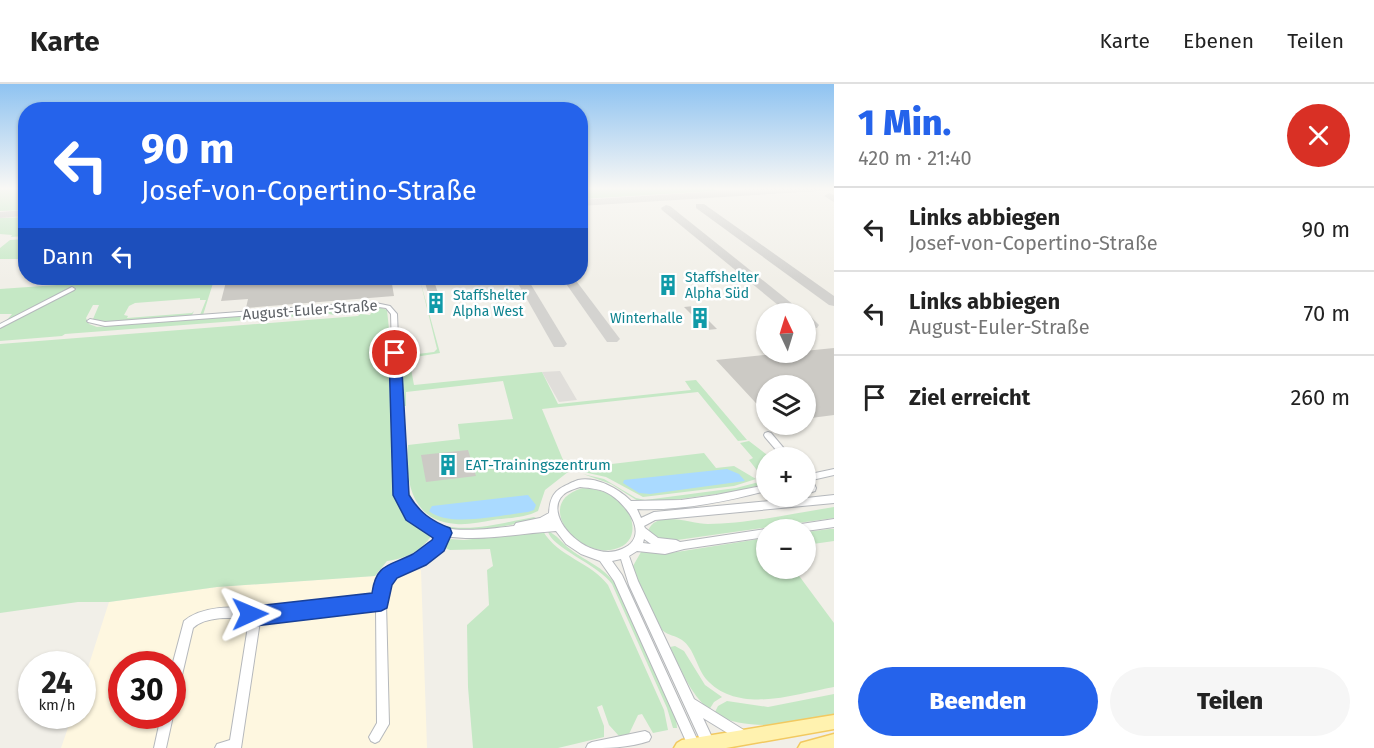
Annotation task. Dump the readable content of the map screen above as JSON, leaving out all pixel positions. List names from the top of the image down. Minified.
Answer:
{"streets":{"street":["August-Euler-Straße"]},"places":{"building":["Staffshelter Alpha Süd","Staffshelter Alpha West","Winterhalle","EAT-Trainingszentrum"]},"north":"top","page":{"header":"Karte","nav":["Karte","Ebenen","Teilen"],"heading":["1 Min.","420 m · 21:40"],"turn":["90 m","Josef-von-Copertino-Straße"],"list":[{"name":"Links abbiegen","note":"Josef-von-Copertino-Straße","value":"90 m"},{"name":"Links abbiegen","note":"August-Euler-Straße","value":"70 m"},{"name":"Ziel erreicht","value":"260 m"}],"then":"Dann","map_buttons":["+","−"],"speed":"24 km/h","limit":"30","buttons":["Beenden","Teilen"]}}
